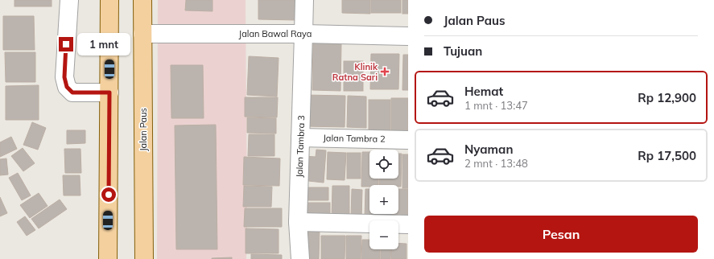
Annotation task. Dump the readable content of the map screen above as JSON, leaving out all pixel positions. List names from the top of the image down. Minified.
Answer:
{"streets":{"main road":["Jalan Paus"],"street":["Jalan Bawal Raya","Jalan Tambra 2","Jalan Tambra 3"]},"crossings":[["Jalan Bawal Raya","Jalan Paus"],["Jalan Bawal Raya","Jalan Tambra 3"],["Jalan Tambra 2","Jalan Tambra 3"]],"places":{"health":["Klinik Ratna Sari"]},"page":{"banner":["Jalan Paus","Tujuan"],"bubble":"1 mnt","list":[{"name":"Hemat","note":"1 mnt · 13:47","value":"Rp 12,900"},{"name":"Nyaman","note":"2 mnt · 13:48","value":"Rp 17,500"}],"map_buttons":["+","−"],"buttons":"Pesan"}}
